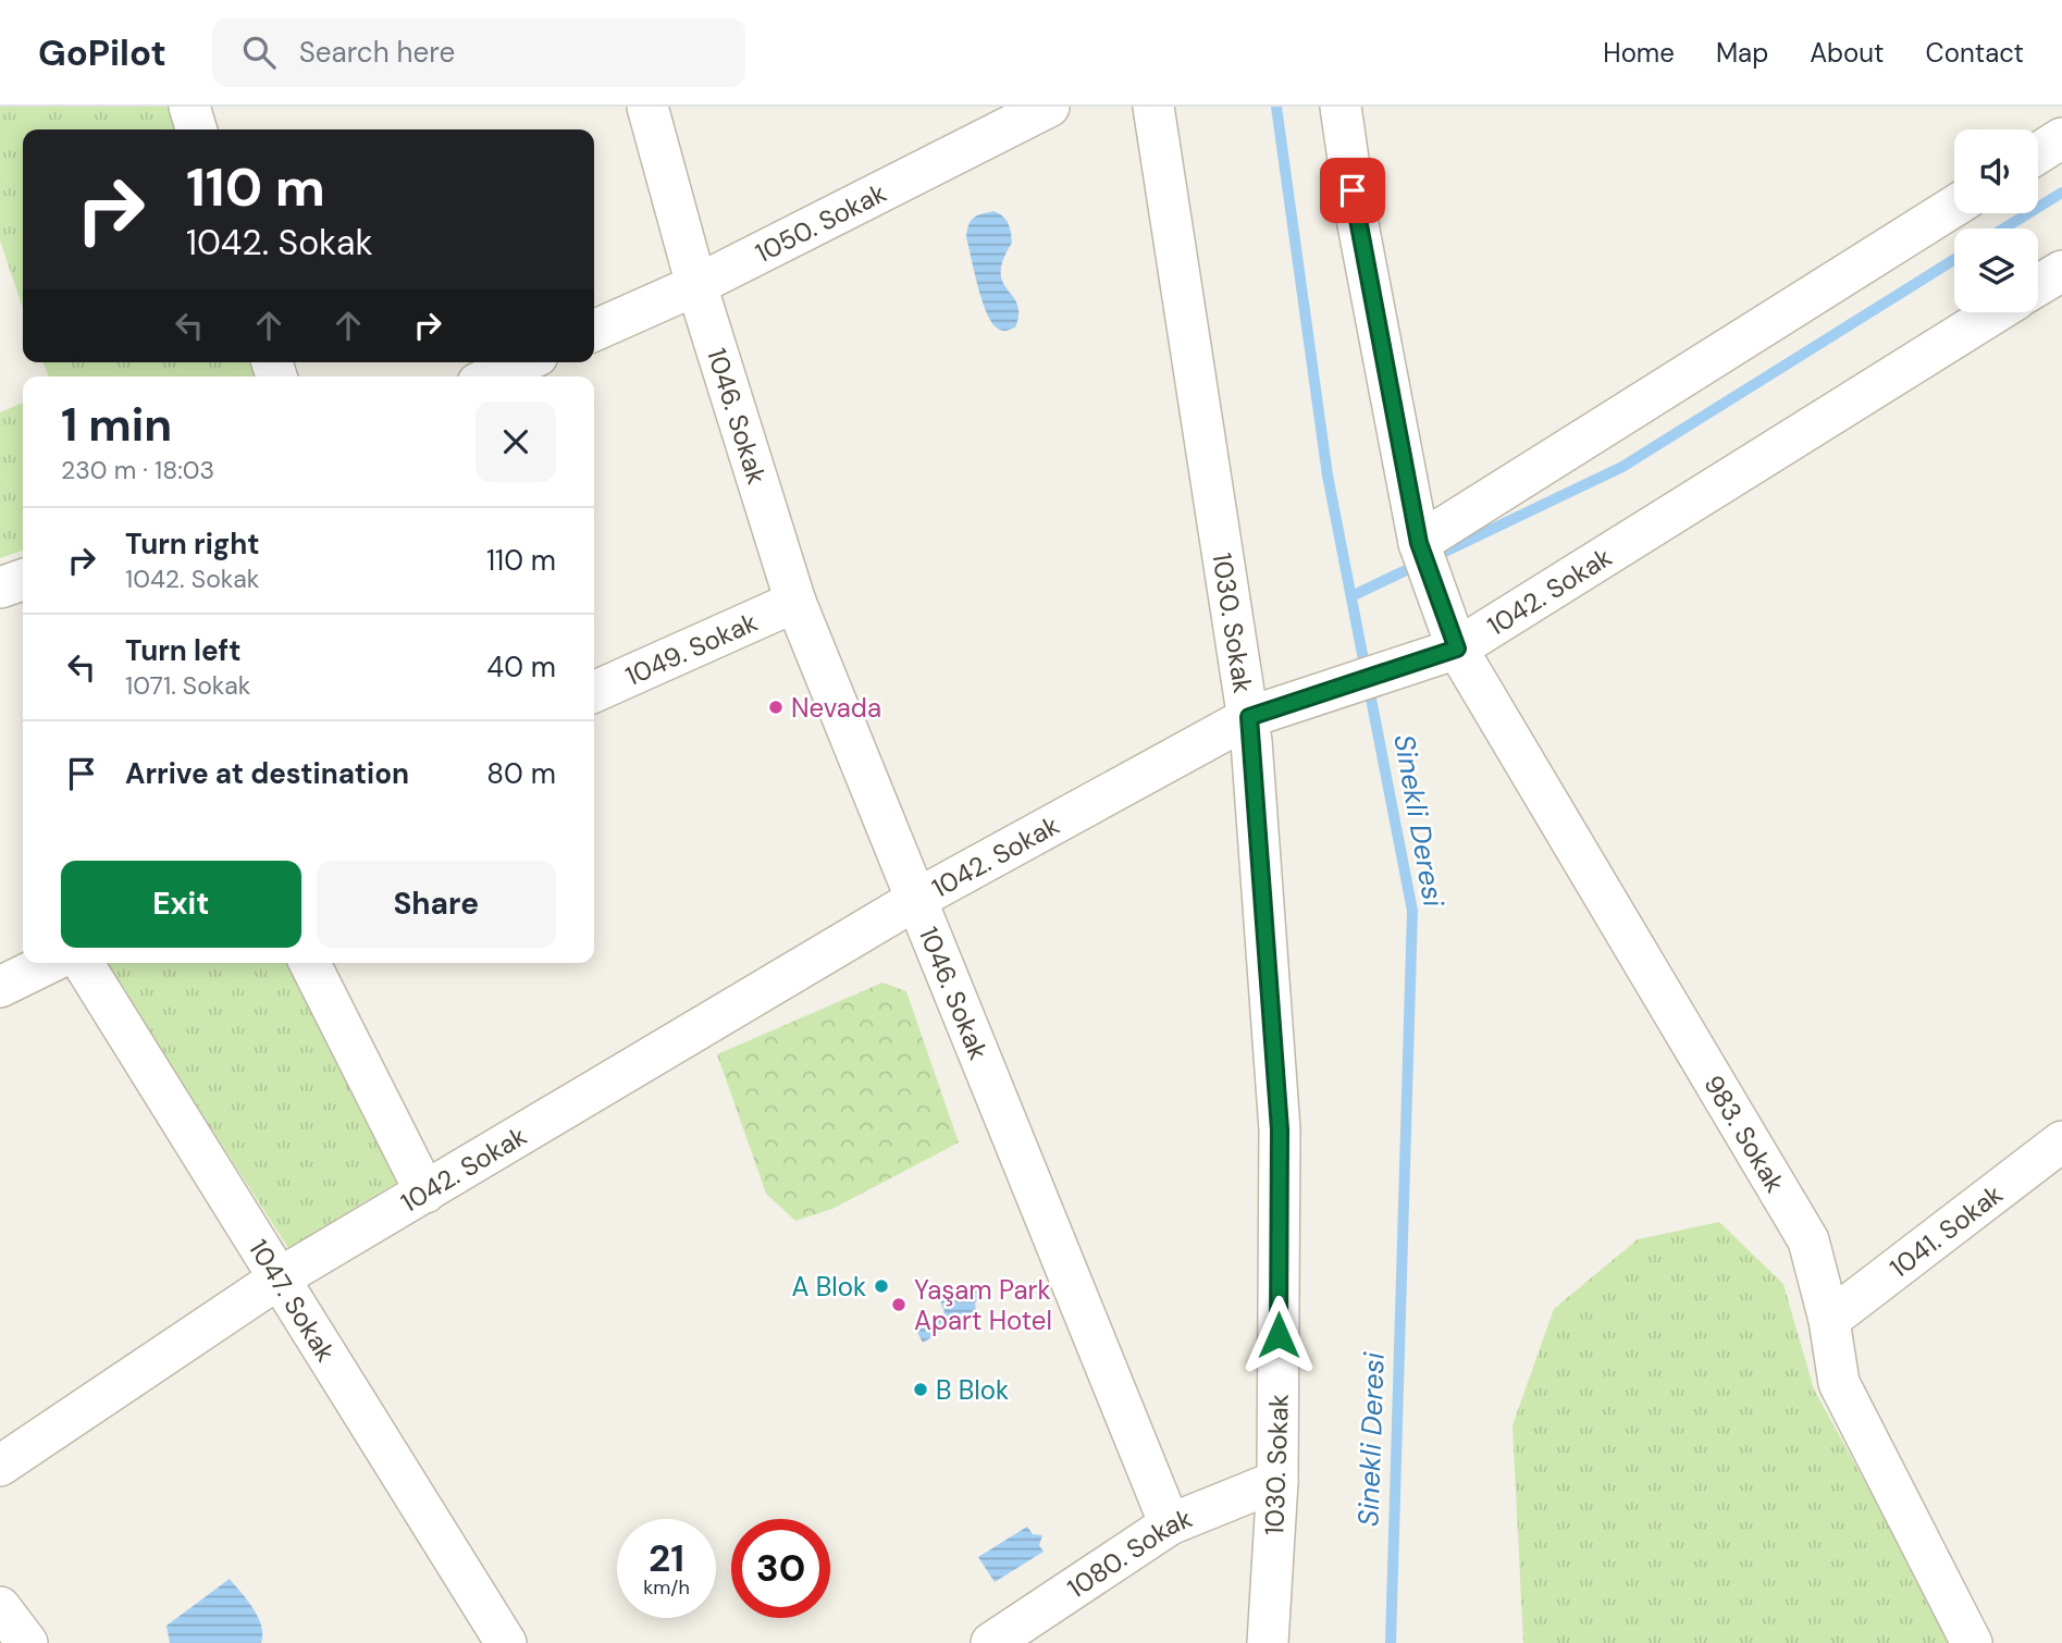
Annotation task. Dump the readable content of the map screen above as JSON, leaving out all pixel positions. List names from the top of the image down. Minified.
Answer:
{"streets":{"street":["1050. Sokak","1046. Sokak","1042. Sokak","1030. Sokak","1049. Sokak","983. Sokak","1041. Sokak","1047. Sokak","1080. Sokak"]},"crossings":[["1050. Sokak","1046. Sokak"],["1046. Sokak","1042. Sokak"],["1046. Sokak","1049. Sokak"],["1046. Sokak","1080. Sokak"],["1042. Sokak","1030. Sokak"],["1042. Sokak","983. Sokak"],["1042. Sokak","1047. Sokak"],["1030. Sokak","1080. Sokak"],["983. Sokak","1041. Sokak"]],"water":["Sinekli Deresi"],"places":["Nevada","A Blok","Yaşam Park Apart Hotel","B Blok"],"page":{"header":"GoPilot","search":"Search here","nav":["Home","Map","About","Contact"],"turn":["110 m","1042. Sokak"],"heading":["1 min","230 m · 18:03"],"list":[{"name":"Turn right","note":"1042. Sokak","value":"110 m"},{"name":"Turn left","note":"1071. Sokak","value":"40 m"},{"name":"Arrive at destination","value":"80 m"}],"buttons":["Exit","Share"],"speed":"21 km/h","limit":"30"}}
